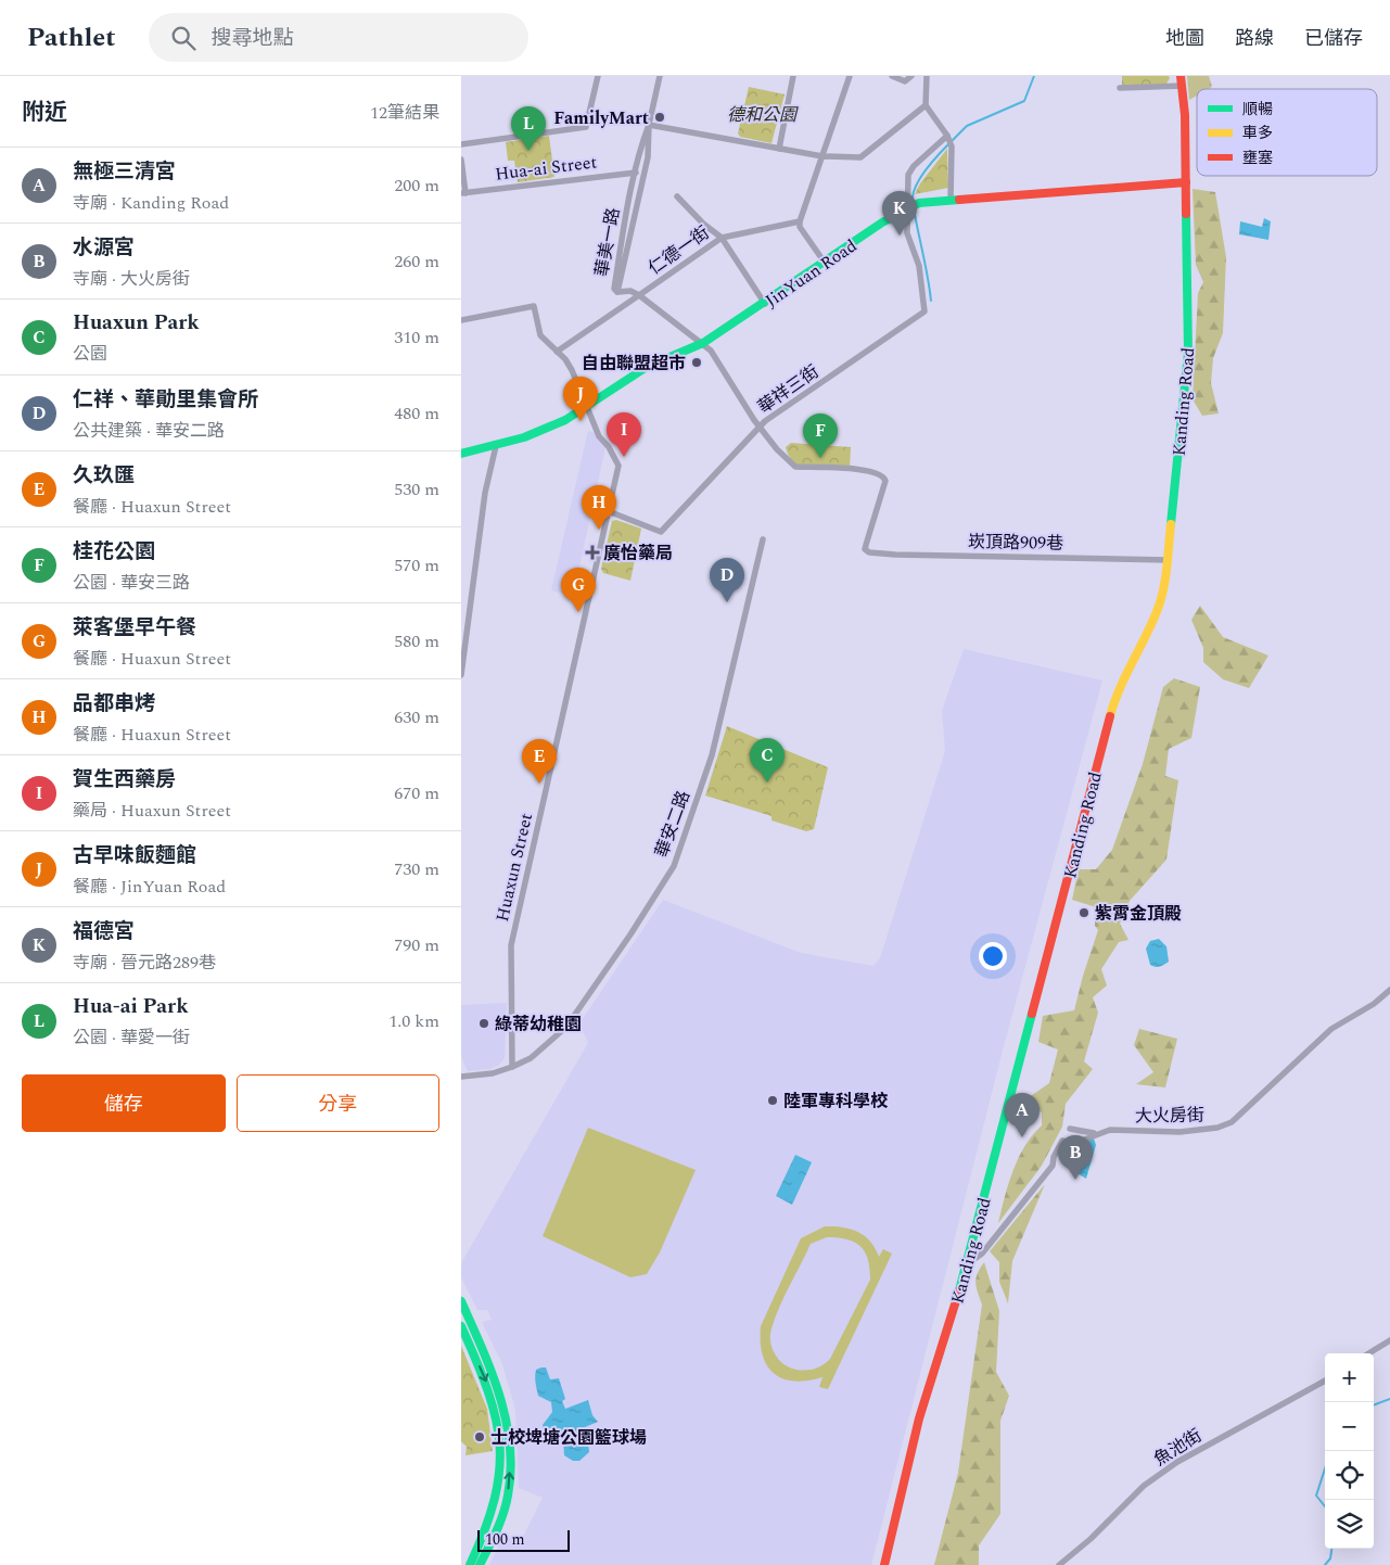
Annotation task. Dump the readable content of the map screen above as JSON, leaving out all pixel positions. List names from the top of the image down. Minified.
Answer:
{"streets":{"street":["Hua-ai Street","華美一路","仁德一街","JinYuan Road","華祥三街","Kanding Road","崁頂路909巷","華安二路","Huaxun Street","大火房街","魚池街"]},"crossings":[["Hua-ai Street","華美一路"],["華美一路","仁德一街"],["仁德一街","JinYuan Road"],["仁德一街","華祥三街"],["仁德一街","崁頂路909巷"],["仁德一街","Huaxun Street"],["JinYuan Road","華祥三街"],["JinYuan Road","Kanding Road"],["JinYuan Road","Huaxun Street"],["華祥三街","Huaxun Street"],["Kanding Road","崁頂路909巷"],["Kanding Road","大火房街"],["華安二路","Huaxun Street"]],"parks":["德和公園"],"places":{"other":["FamilyMart","自由聯盟超市","紫霄金頂殿","綠蒂幼稚園","陸軍專科學校","士校埤塘公園籃球場"],"health":["廣怡藥局"]},"legend":["順暢","車多","壅塞"],"scale_bar":"100 m","page":{"header":"Pathlet","search":"搜尋地點","nav":["地圖","路線","已儲存"],"heading":["附近","12筆結果"],"pins":["L","K","J","I","F","H","D","G","C","E","A","B"],"list":[{"mark":"A","name":"無極三清宮","note":"寺廟 · Kanding Road","value":"200 m"},{"mark":"B","name":"水源宮","note":"寺廟 · 大火房街","value":"260 m"},{"mark":"C","name":"Huaxun Park","note":"公園","value":"310 m"},{"mark":"D","name":"仁祥、華勛里集會所","note":"公共建築 · 華安二路","value":"480 m"},{"mark":"E","name":"久玖匯","note":"餐廳 · Huaxun Street","value":"530 m"},{"mark":"F","name":"桂花公園","note":"公園 · 華安三路","value":"570 m"},{"mark":"G","name":"萊客堡早午餐","note":"餐廳 · Huaxun Street","value":"580 m"},{"mark":"H","name":"品都串烤","note":"餐廳 · Huaxun Street","value":"630 m"},{"mark":"I","name":"賀生西藥房","note":"藥局 · Huaxun Street","value":"670 m"},{"mark":"J","name":"古早味飯麵館","note":"餐廳 · JinYuan Road","value":"730 m"},{"mark":"K","name":"福德宮","note":"寺廟 · 晉元路289巷","value":"790 m"},{"mark":"L","name":"Hua-ai Park","note":"公園 · 華愛一街","value":"1.0 km"}],"buttons":["儲存","分享"],"map_buttons":["+","−"],"scale":"100 m"}}
